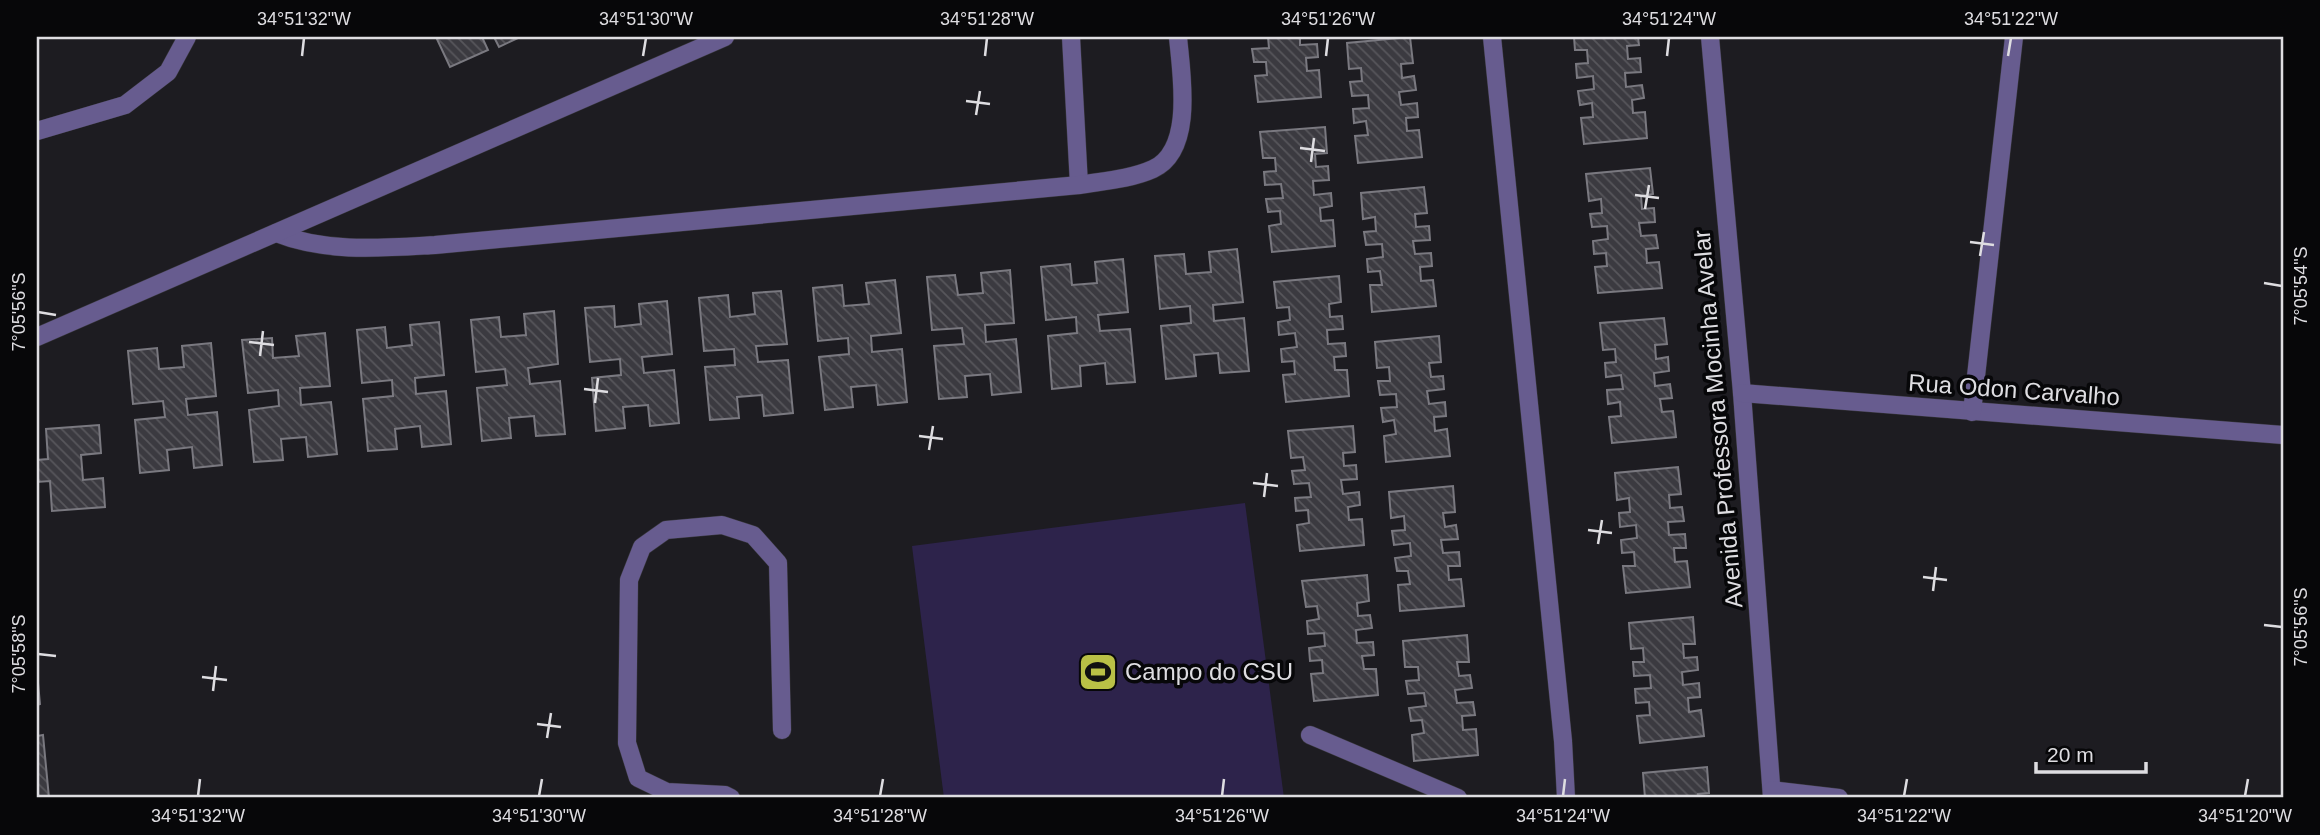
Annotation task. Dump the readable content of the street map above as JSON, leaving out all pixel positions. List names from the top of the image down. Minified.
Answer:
{"streets":{"street":["Rua Odon Carvalho","Avenida Professora Mocinha Avelar"]},"crossings":[["Rua Odon Carvalho","Avenida Professora Mocinha Avelar"]],"places":{"sports":["Campo do CSU"]},"scale_bar":"20 m","coordinates":["34°51'32\"W","34°51'30\"W","34°51'28\"W","34°51'26\"W","34°51'24\"W","34°51'22\"W","7°05'54\"S","7°05'56\"S","7°05'58\"S","34°51'20\"W"]}
